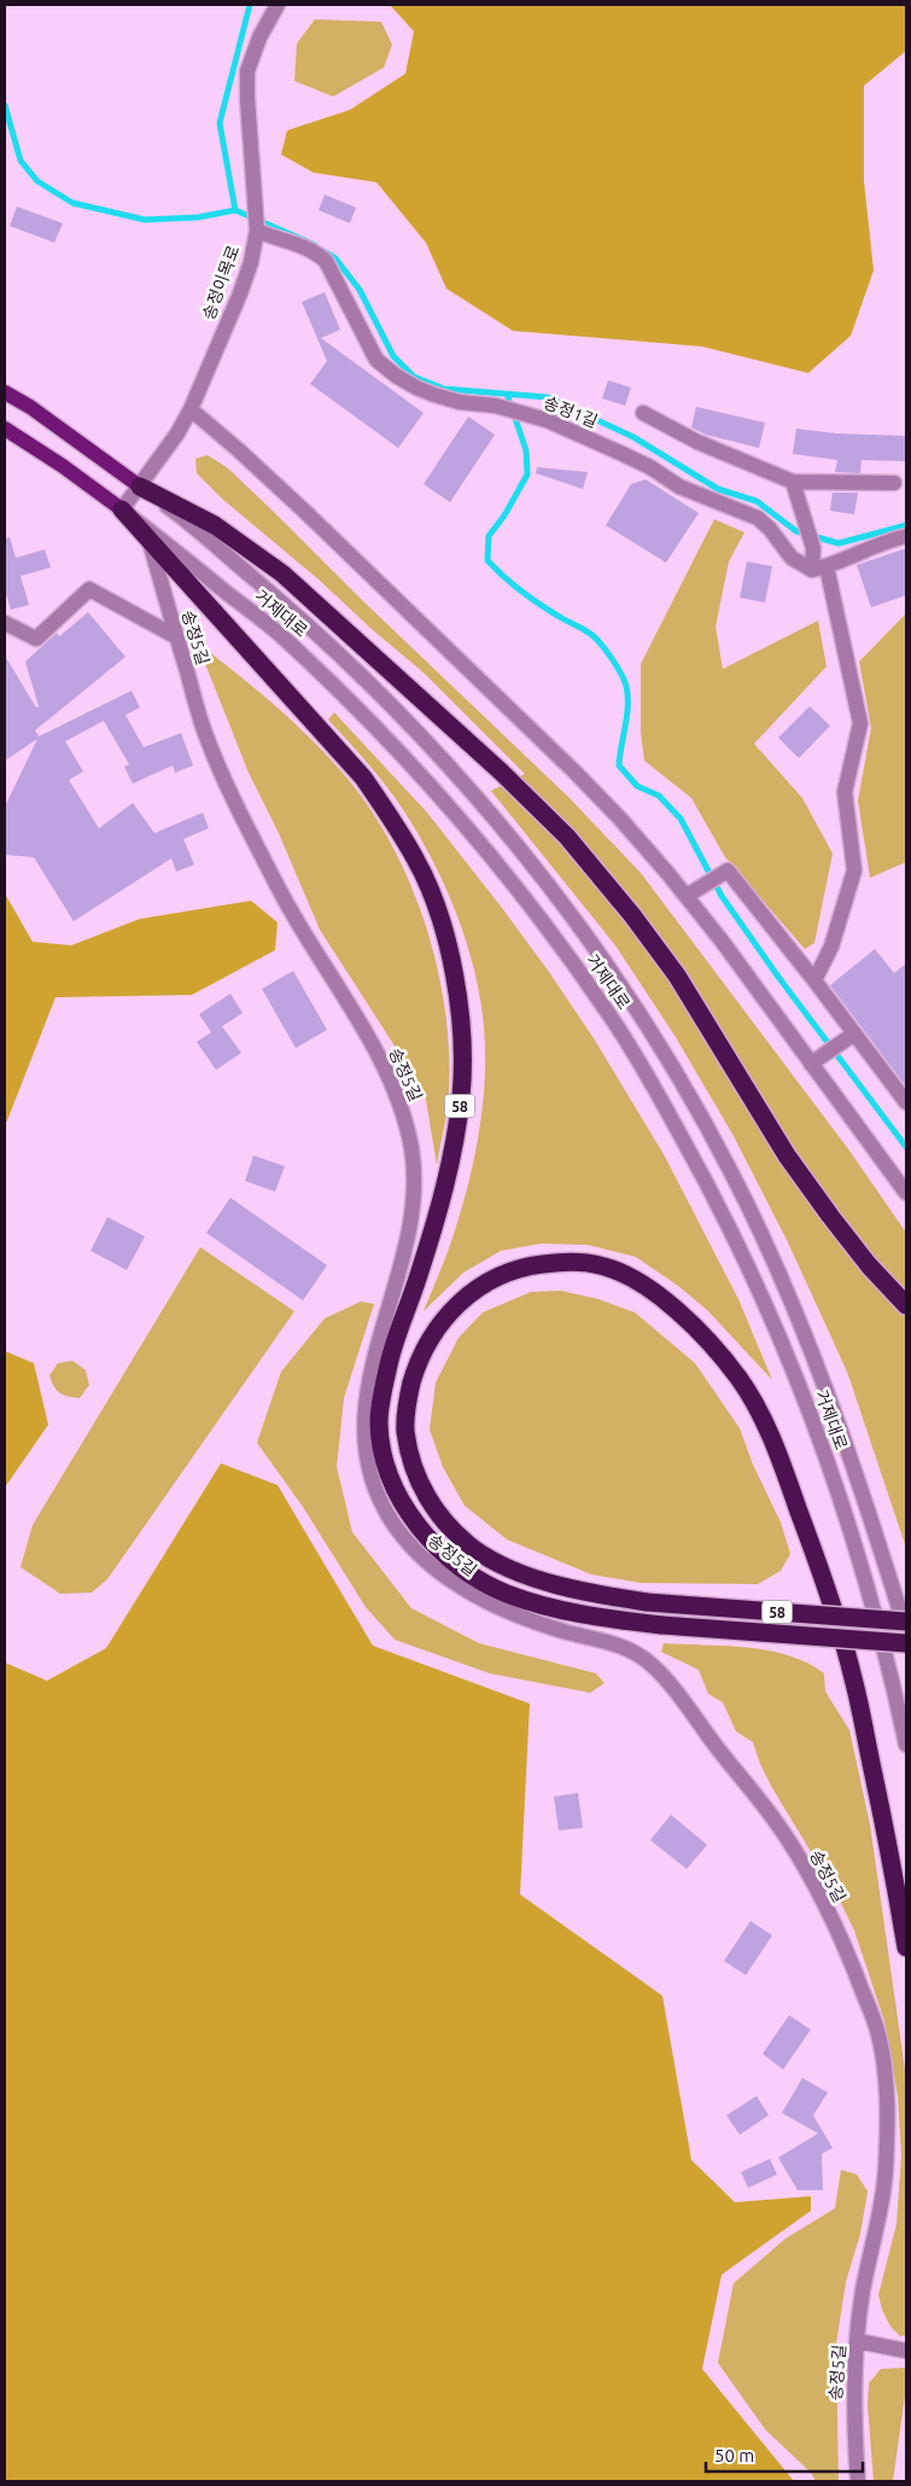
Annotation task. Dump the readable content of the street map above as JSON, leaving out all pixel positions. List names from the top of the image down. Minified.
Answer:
{"streets":{"highway":["58"],"main road":["거제대로"],"street":["송정이목로","송정1길","송정5길"]},"crossings":[["송정이목로","송정1길"],["송정이목로","거제대로"],["송정이목로","58"],["거제대로","58"],["송정5길","58"]],"scale_bar":"50 m"}
